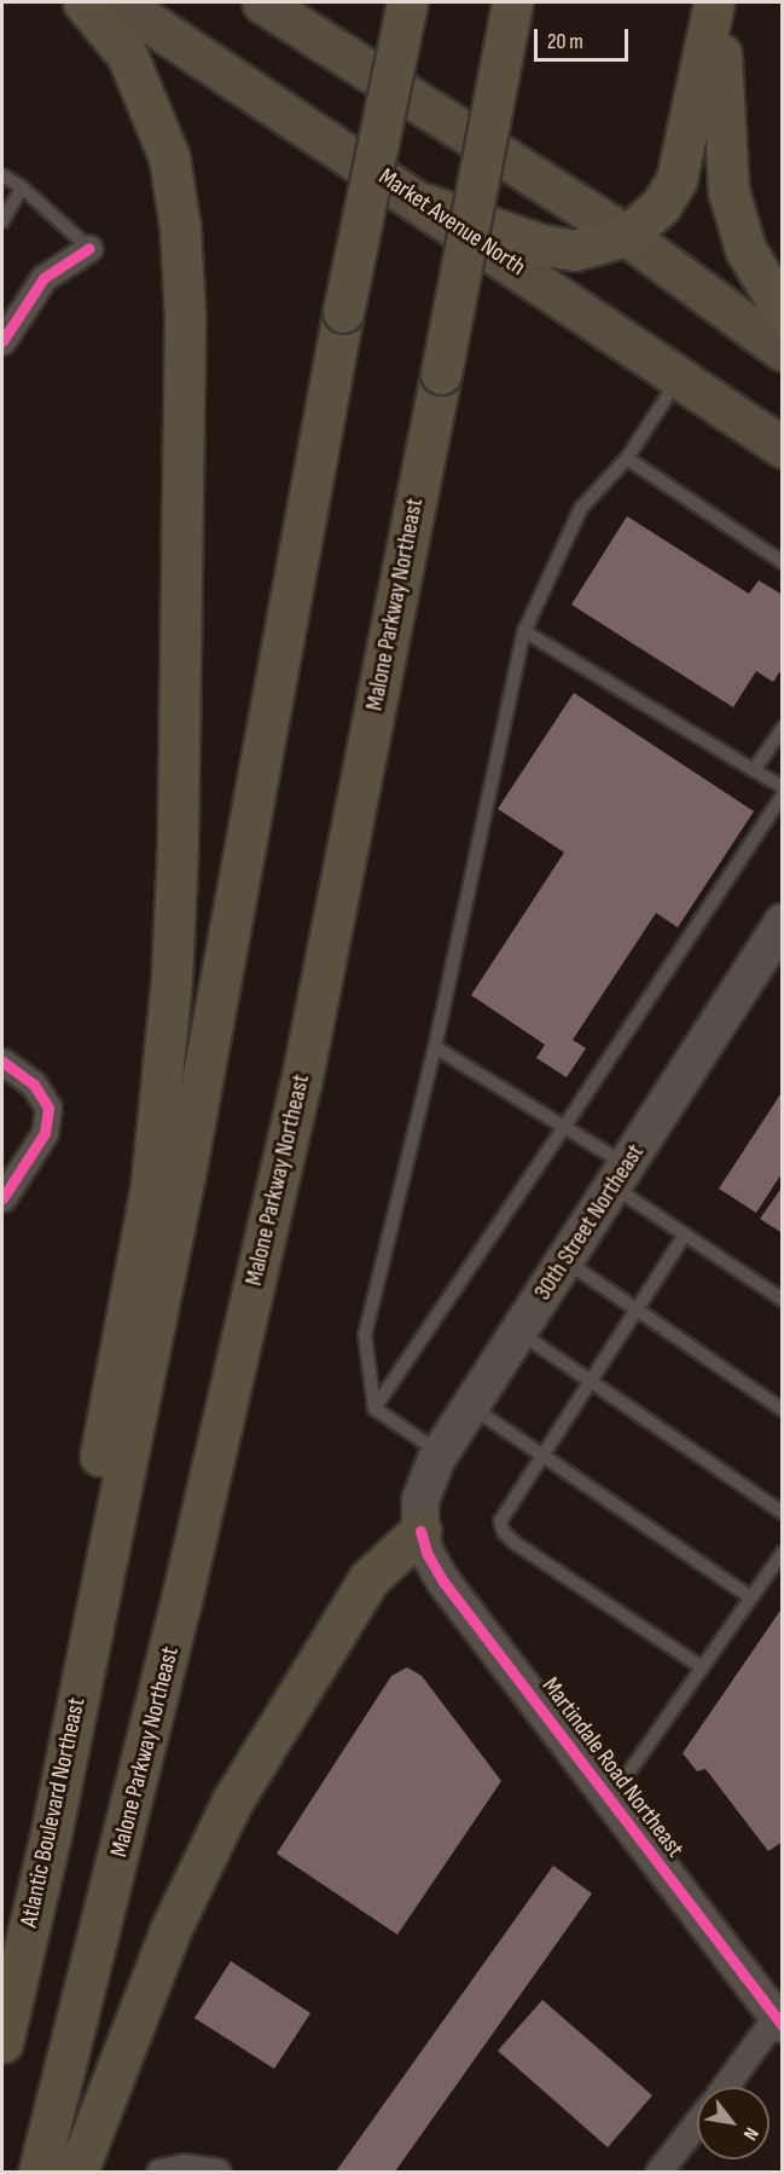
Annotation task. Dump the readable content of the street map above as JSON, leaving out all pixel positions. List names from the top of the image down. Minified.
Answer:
{"streets":{"highway":["Malone Parkway Northeast","Atlantic Boulevard Northeast"],"main road":["Market Avenue North","30th Street Northeast"],"street":["Martindale Road Northeast"]},"crossings":[["30th Street Northeast","Martindale Road Northeast"]],"scale_bar":"20 m","north":"bottom right"}
